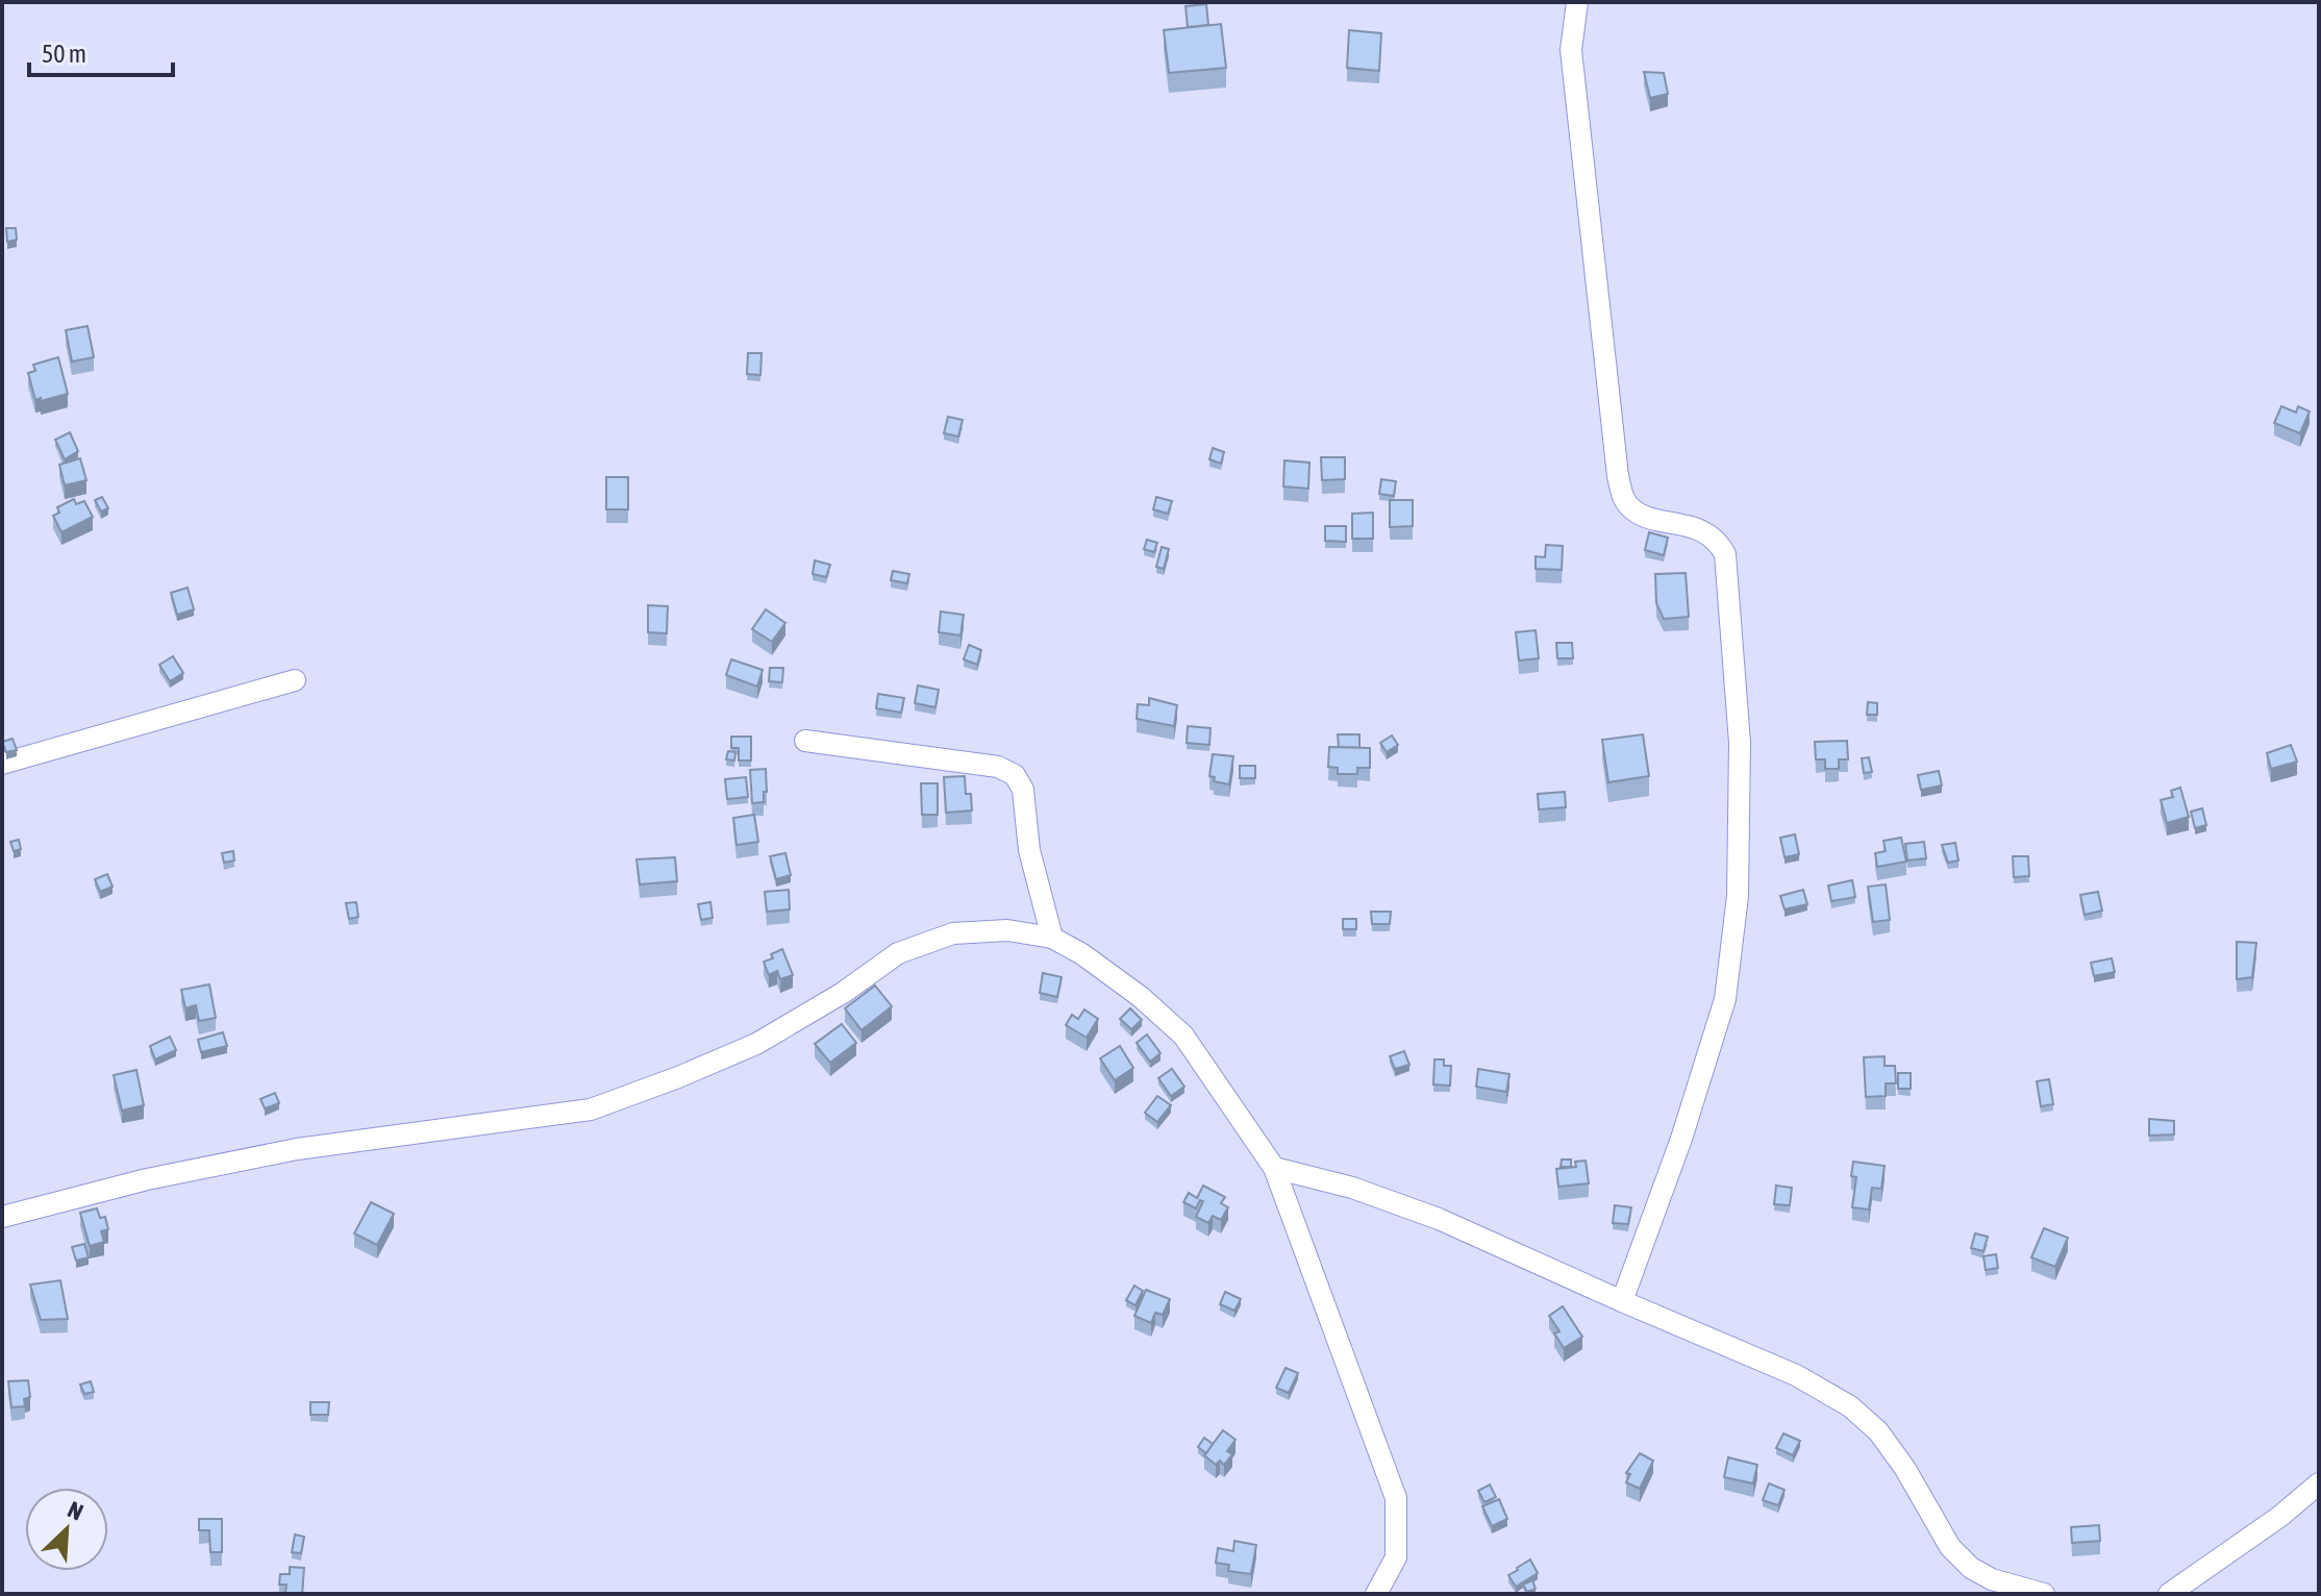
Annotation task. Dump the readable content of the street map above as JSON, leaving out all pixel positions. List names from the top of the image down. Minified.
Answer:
{"scale_bar":"50 m","north":"top right"}
